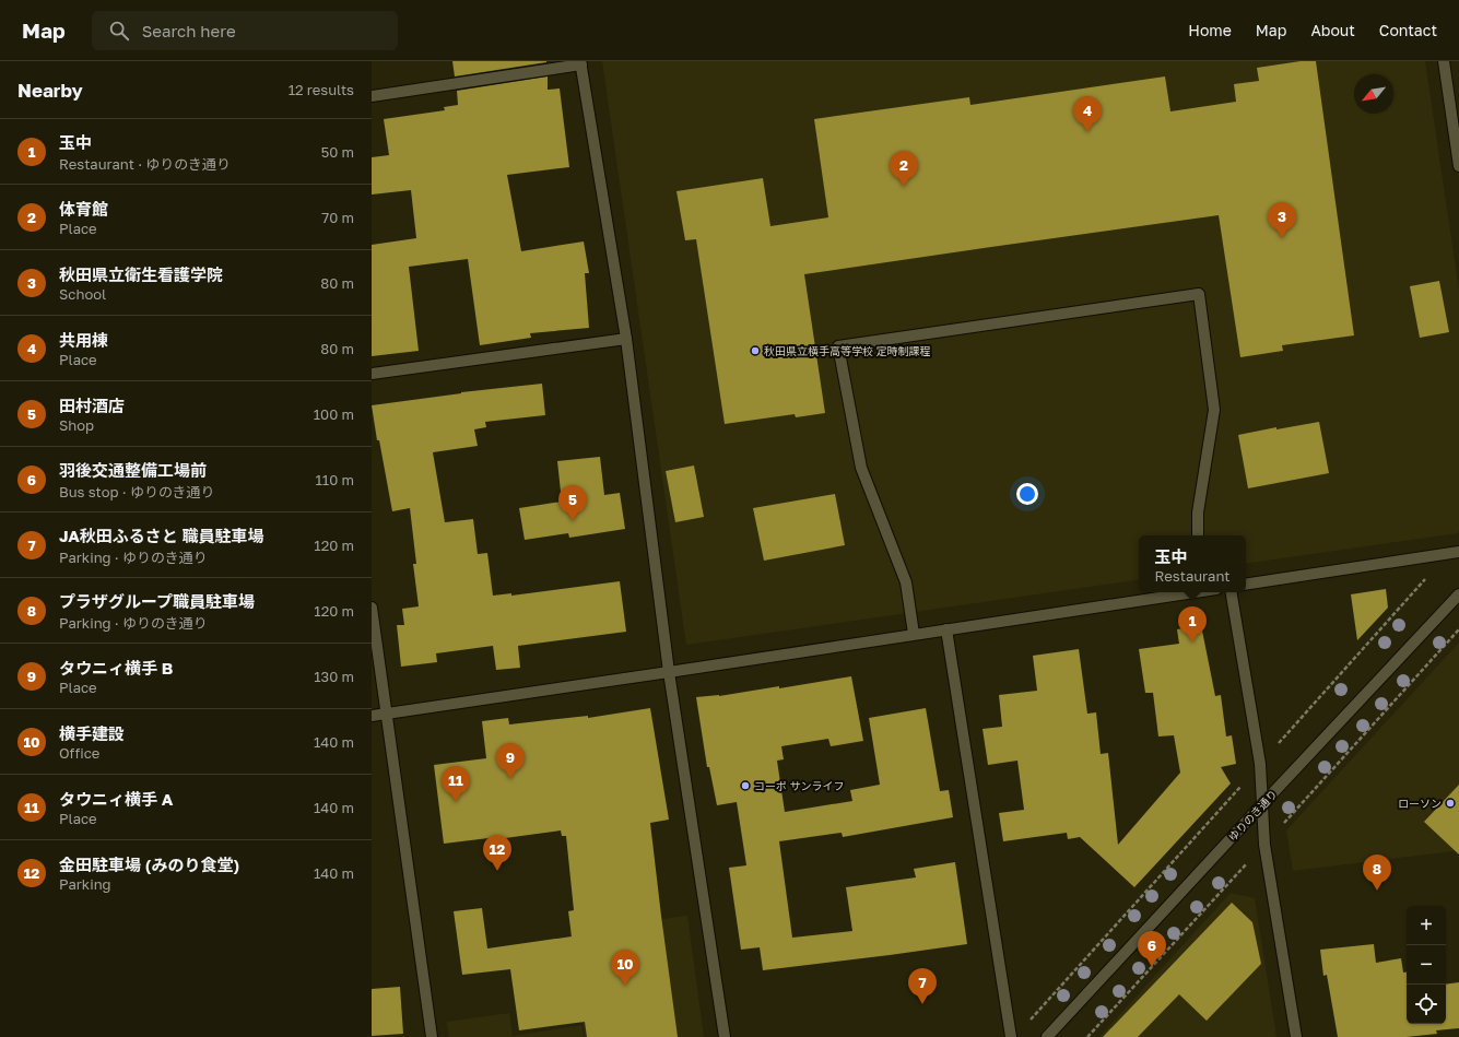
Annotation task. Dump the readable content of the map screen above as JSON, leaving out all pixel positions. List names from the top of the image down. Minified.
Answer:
{"streets":{"street":["ゆりのき通り"]},"places":["秋田県立横手高等学校 定時制課程","コーポ サンライフ","ローソン"],"north":"bottom left","page":{"header":"Map","search":"Search here","nav":["Home","Map","About","Contact"],"heading":["Nearby","12 results"],"pins":["4","2","3","5","1","9","11","12","8","6","10","7"],"list":[{"mark":"1","name":"玉中","note":"Restaurant · ゆりのき通り","value":"50 m"},{"mark":"2","name":"体育館","note":"Place","value":"70 m"},{"mark":"3","name":"秋田県立衛生看護学院","note":"School","value":"80 m"},{"mark":"4","name":"共用棟","note":"Place","value":"80 m"},{"mark":"5","name":"田村酒店","note":"Shop","value":"100 m"},{"mark":"6","name":"羽後交通整備工場前","note":"Bus stop · ゆりのき通り","value":"110 m"},{"mark":"7","name":"JA秋田ふるさと 職員駐車場","note":"Parking · ゆりのき通り","value":"120 m"},{"mark":"8","name":"プラザグループ職員駐車場","note":"Parking · ゆりのき通り","value":"120 m"},{"mark":"9","name":"タウニィ横手 B","note":"Place","value":"130 m"},{"mark":"10","name":"横手建設","note":"Office","value":"140 m"},{"mark":"11","name":"タウニィ横手 A","note":"Place","value":"140 m"},{"mark":"12","name":"金田駐車場 (みのり食堂)","note":"Parking","value":"140 m"}],"popup":["玉中","Restaurant"],"map_buttons":["+","−"]}}
